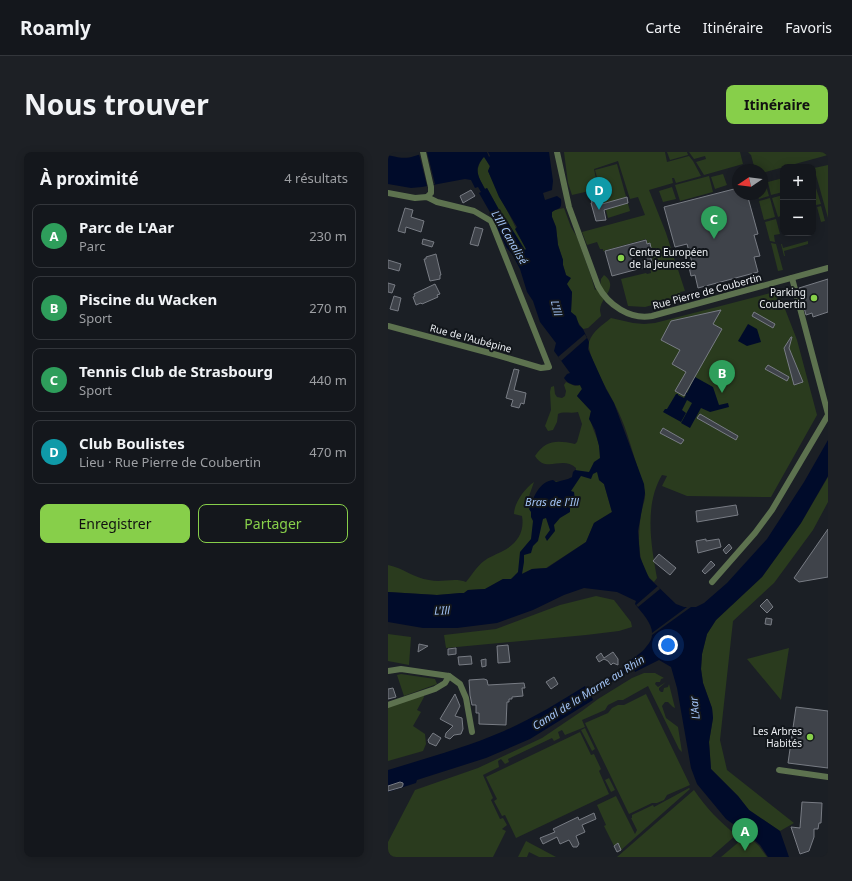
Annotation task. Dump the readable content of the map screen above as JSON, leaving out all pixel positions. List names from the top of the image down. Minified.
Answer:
{"streets":{"street":["Rue Pierre de Coubertin","Rue de l'Aubépine"]},"water":["L'Ill Canalisé","L'Ill","Bras de l'Ill","Canal de la Marne au Rhin","L'Aar"],"places":["Centre Européen de la Jeunesse","Parking Coubertin","Les Arbres Habités"],"north":"left","page":{"header":"Roamly","nav":["Carte","Itinéraire","Favoris"],"title":"Nous trouver","buttons":["Itinéraire",["Enregistrer","Partager"]],"heading":["À proximité","4 résultats"],"map_buttons":["+","−"],"pins":["D","C","B","A"],"list":[{"mark":"A","name":"Parc de L'Aar","note":"Parc","value":"230 m"},{"mark":"B","name":"Piscine du Wacken","note":"Sport","value":"270 m"},{"mark":"C","name":"Tennis Club de Strasbourg","note":"Sport","value":"440 m"},{"mark":"D","name":"Club Boulistes","note":"Lieu · Rue Pierre de Coubertin","value":"470 m"}]}}
